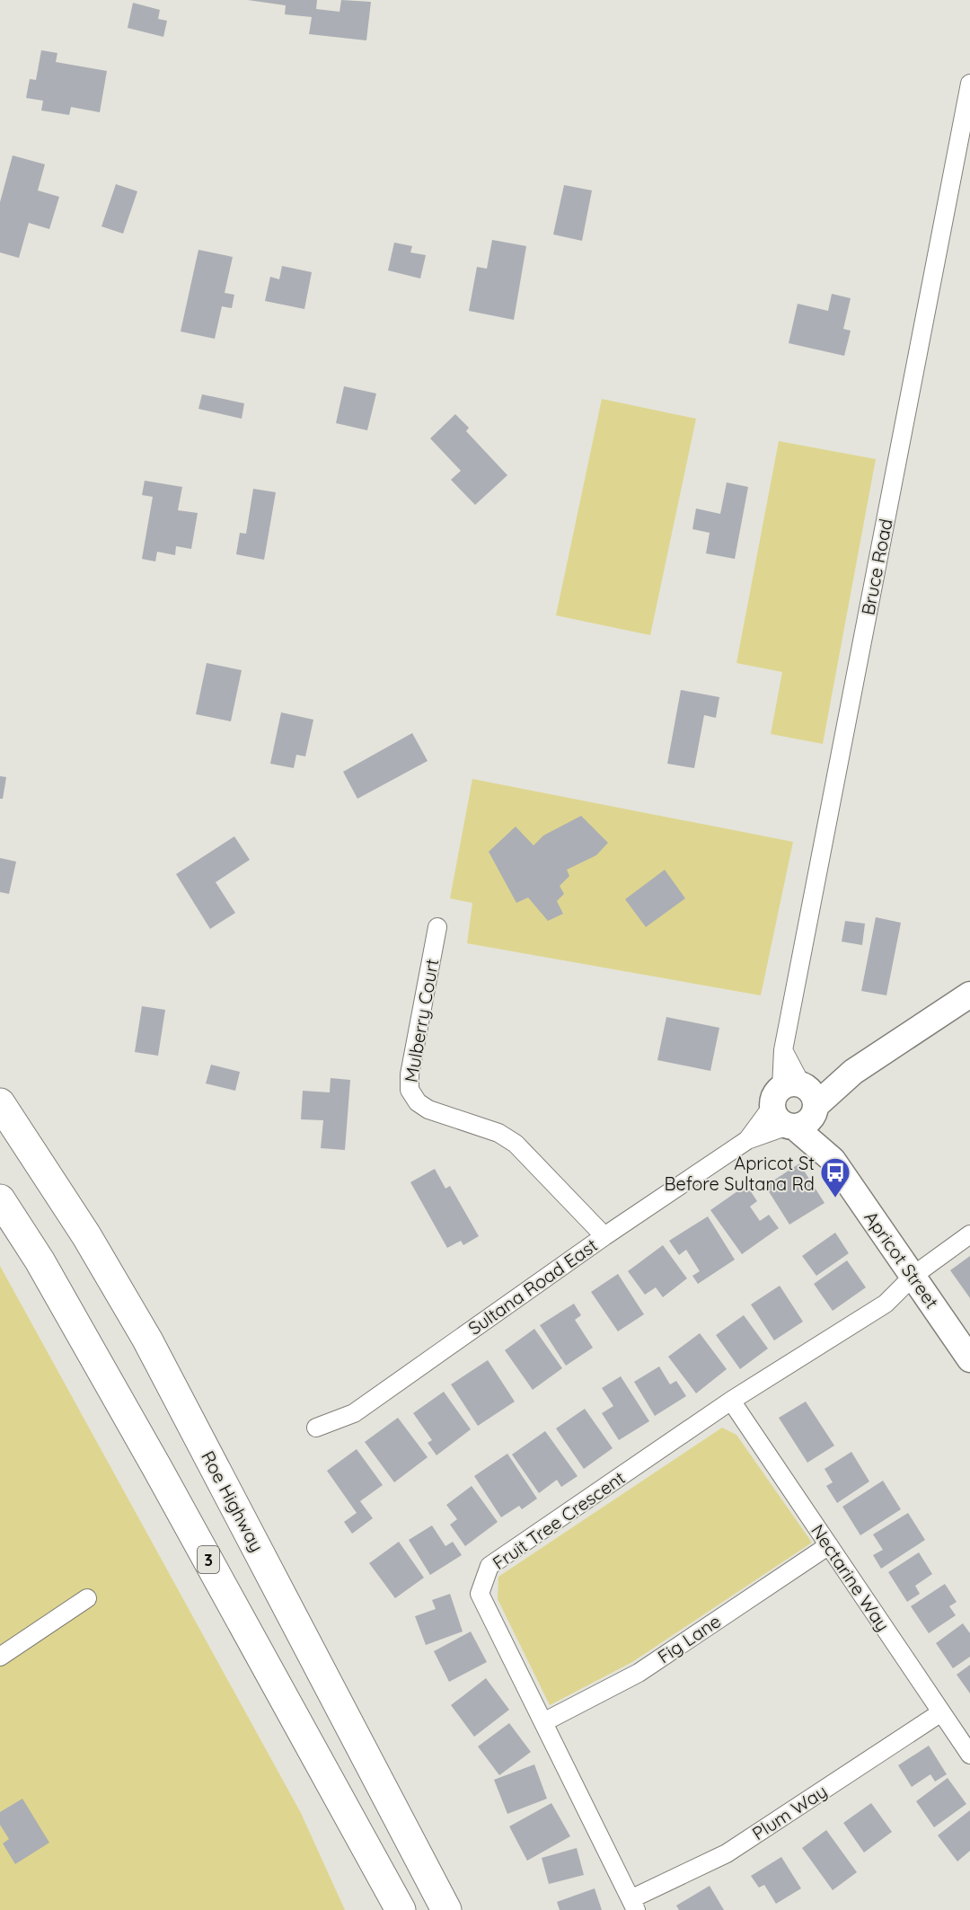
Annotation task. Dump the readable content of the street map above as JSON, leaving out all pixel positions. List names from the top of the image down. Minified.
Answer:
{"streets":{"highway":["Roe Highway","3"],"street":["Bruce Road","Mulberry Court","Apricot Street","Sultana Road East","Fruit Tree Crescent","Nectarine Way","Fig Lane","Plum Way"]},"crossings":[["Bruce Road","Apricot Street"],["Bruce Road","Sultana Road East"],["Mulberry Court","Sultana Road East"],["Apricot Street","Sultana Road East"],["Apricot Street","Fruit Tree Crescent"],["Fruit Tree Crescent","Nectarine Way"],["Fruit Tree Crescent","Fig Lane"],["Fruit Tree Crescent","Plum Way"],["Nectarine Way","Fig Lane"],["Nectarine Way","Plum Way"]],"places":{"bus stop":["Apricot St Before Sultana Rd"]}}
